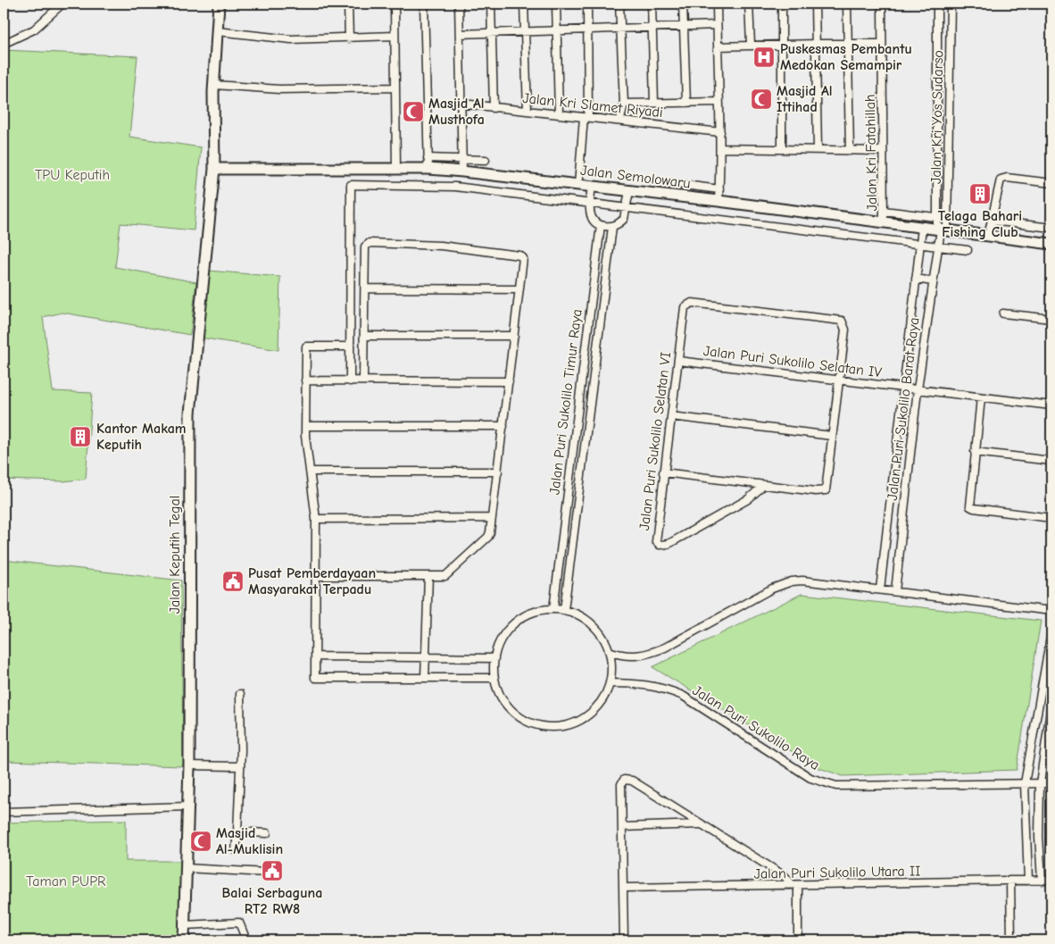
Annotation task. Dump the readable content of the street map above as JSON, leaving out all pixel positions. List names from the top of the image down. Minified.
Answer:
{"streets":{"main road":["Jalan Semolowaru","Jalan Keputih Tegal"],"street":["Jalan Kri Slamet Riyadi","Jalan Kri Yos Sudarso","Jalan Kri Fatahillah","Jalan Puri Sukolilo Selatan IV","Jalan Puri Sukolilo Timur Raya","Jalan Puri Sukolilo Barat Raya","Jalan Puri Sukolilo Selatan VI","Jalan Puri Sukolilo Raya","Jalan Puri Sukolilo Utara II"]},"crossings":[["Jalan Kri Yos Sudarso","Jalan Semolowaru"],["Jalan Kri Yos Sudarso","Jalan Puri Sukolilo Barat Raya"],["Jalan Kri Fatahillah","Jalan Semolowaru"],["Jalan Semolowaru","Jalan Puri Sukolilo Barat Raya"],["Jalan Semolowaru","Jalan Keputih Tegal"],["Jalan Puri Sukolilo Selatan IV","Jalan Puri Sukolilo Barat Raya"],["Jalan Puri Sukolilo Selatan IV","Jalan Puri Sukolilo Selatan VI"],["Jalan Puri Sukolilo Timur Raya","Jalan Puri Sukolilo Raya"]],"parks":["TPU Keputih","Taman PUPR"],"places":{"hospital":["Puskesmas Pembantu Medokan Semampir"],"mosque":["Masjid Al Ittihad","Masjid Al Musthofa","Masjid Al-Muklisin"],"building":["Telaga Bahari Fishing Club","Kantor Makam Keputih"],"public building":["Pusat Pemberdayaan Masyarakat Terpadu","Balai Serbaguna RT2 RW8"]}}
